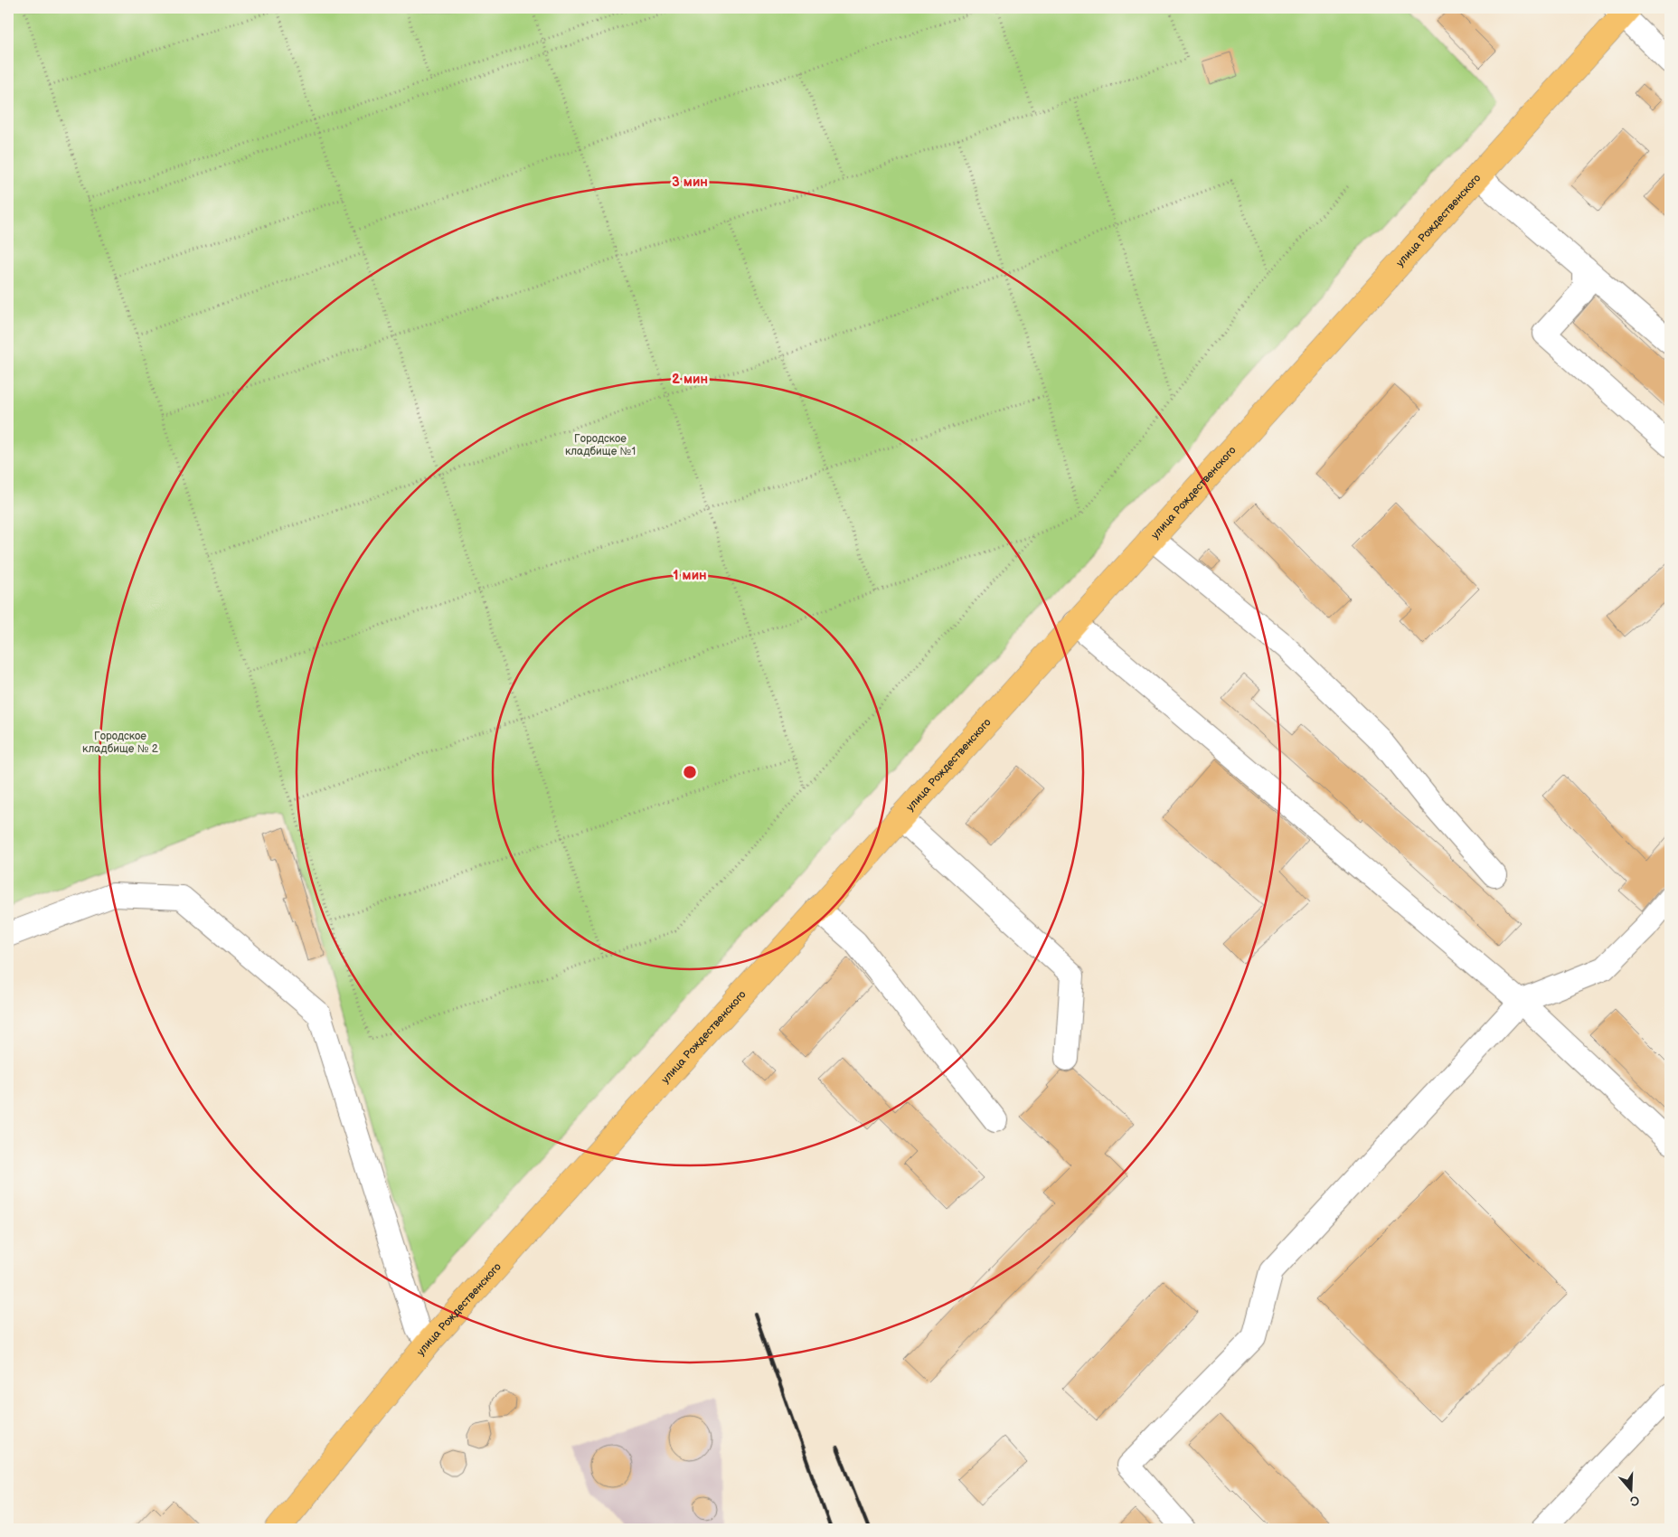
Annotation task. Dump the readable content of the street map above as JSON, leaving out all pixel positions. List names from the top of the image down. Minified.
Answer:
{"streets":{"main road":["улица Рождественского"]},"parks":["Городское кладбище №1","Городское кладбище № 2"],"north":"bottom","rings":["3 мин","2 мин","1 мин"]}
